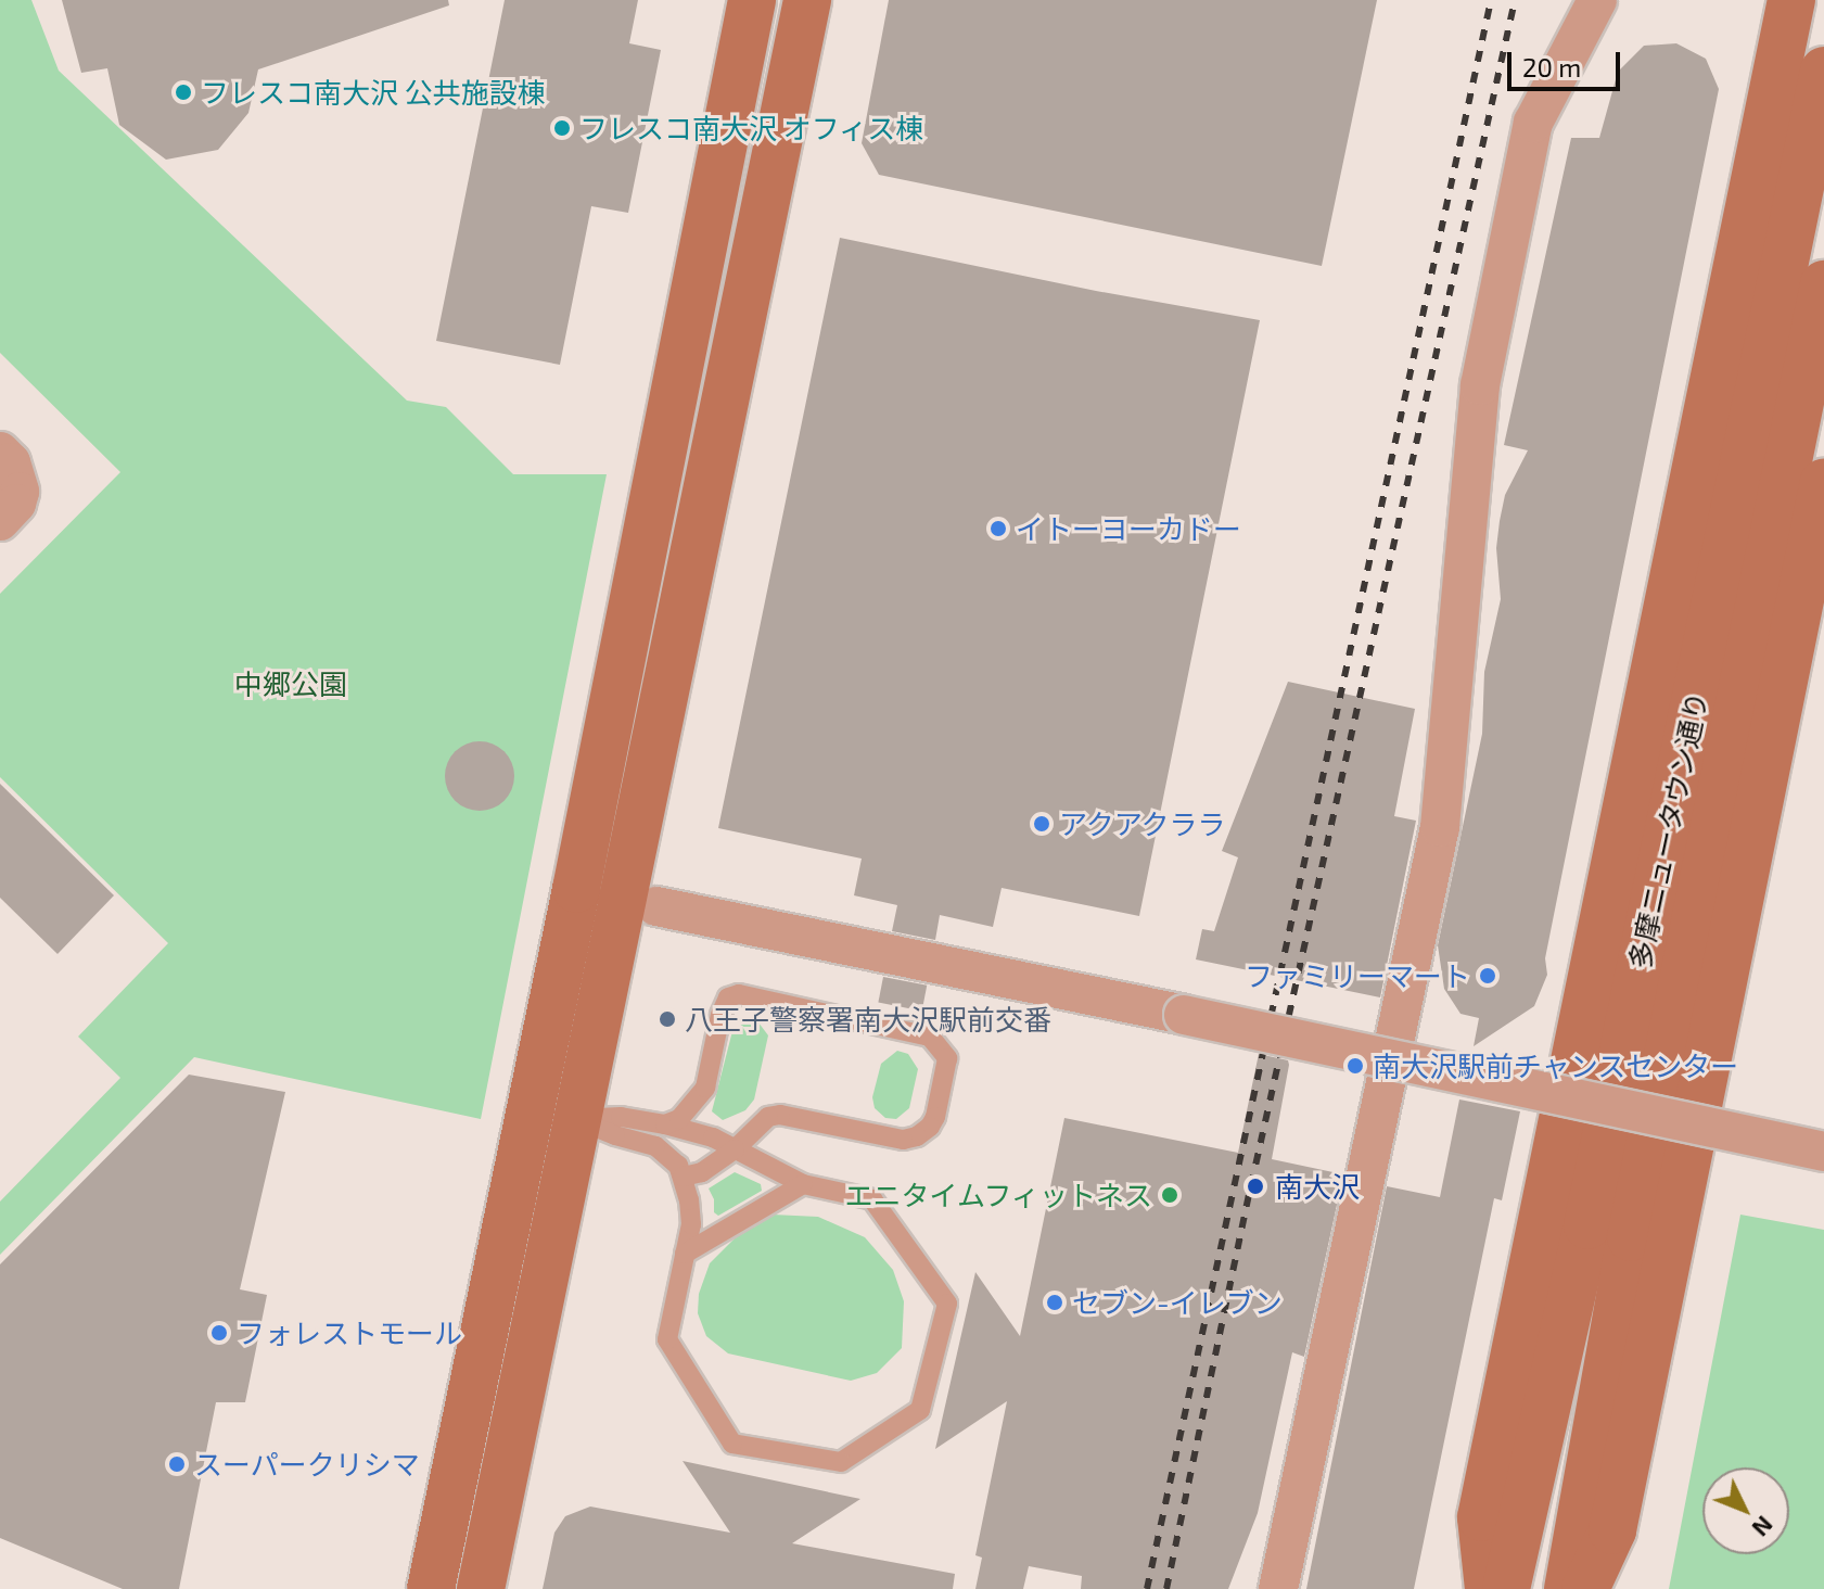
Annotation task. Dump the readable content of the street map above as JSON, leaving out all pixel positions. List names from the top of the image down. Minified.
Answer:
{"streets":{"main road":["多摩ニュータウン通り"]},"parks":["中郷公園"],"places":["フレスコ南大沢 公共施設棟","フレスコ南大沢 オフィス棟","イトーヨーカドー","アクアクララ","ファミリーマート","八王子警察署南大沢駅前交番","南大沢駅前チャンスセンター","南大沢","エニタイムフィットネス","セブン-イレブン","フォレストモール","スーパークリシマ"],"scale_bar":"20 m","north":"bottom right"}
